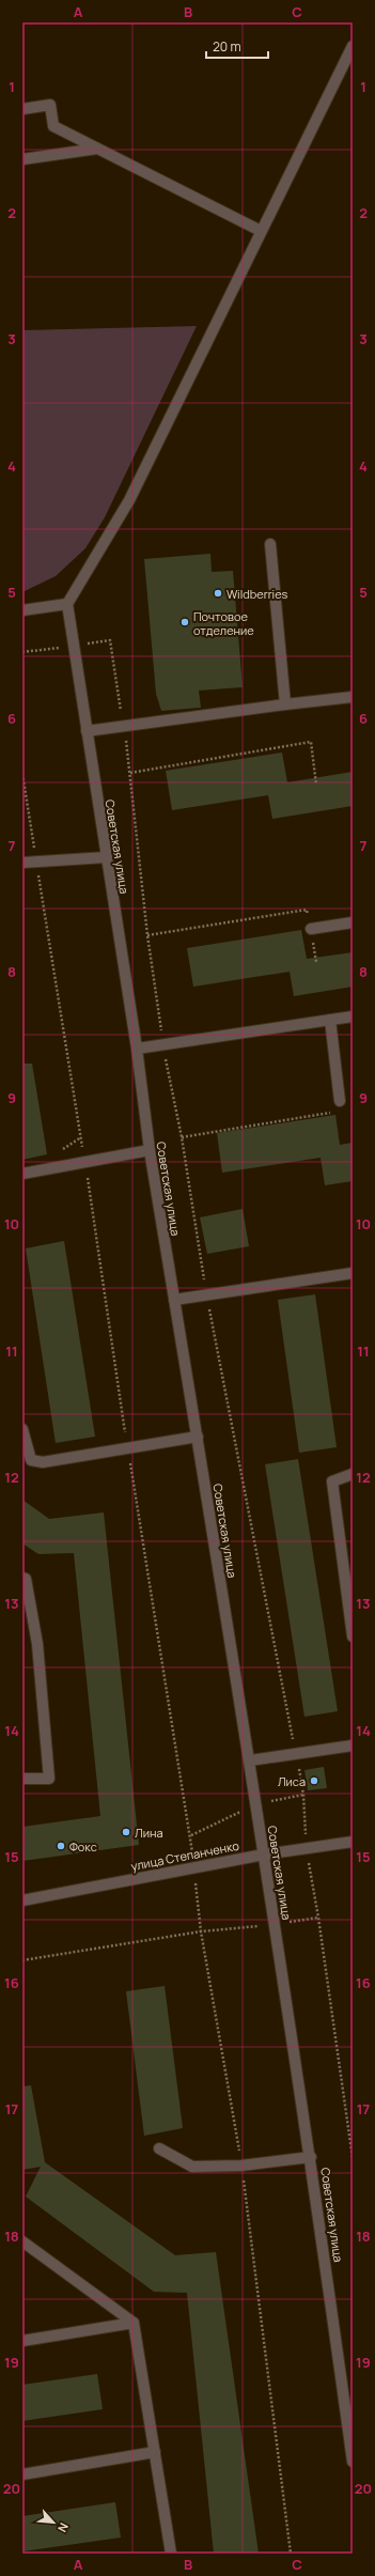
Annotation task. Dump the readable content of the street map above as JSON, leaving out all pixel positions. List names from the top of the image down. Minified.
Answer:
{"streets":{"street":["Советская улица","улица Степанченко"]},"crossings":[["Советская улица","улица Степанченко"]],"places":["Wildberries","Почтовое отделение","Лиса","Лина","Фокс"],"scale_bar":"20 m","north":"bottom right","grid":{"columns":["A","B","C"],"rows":["1","2","3","4","5","6","7","8","9","10","11","12","13","14","15","16","17","18","19","20"]}}
